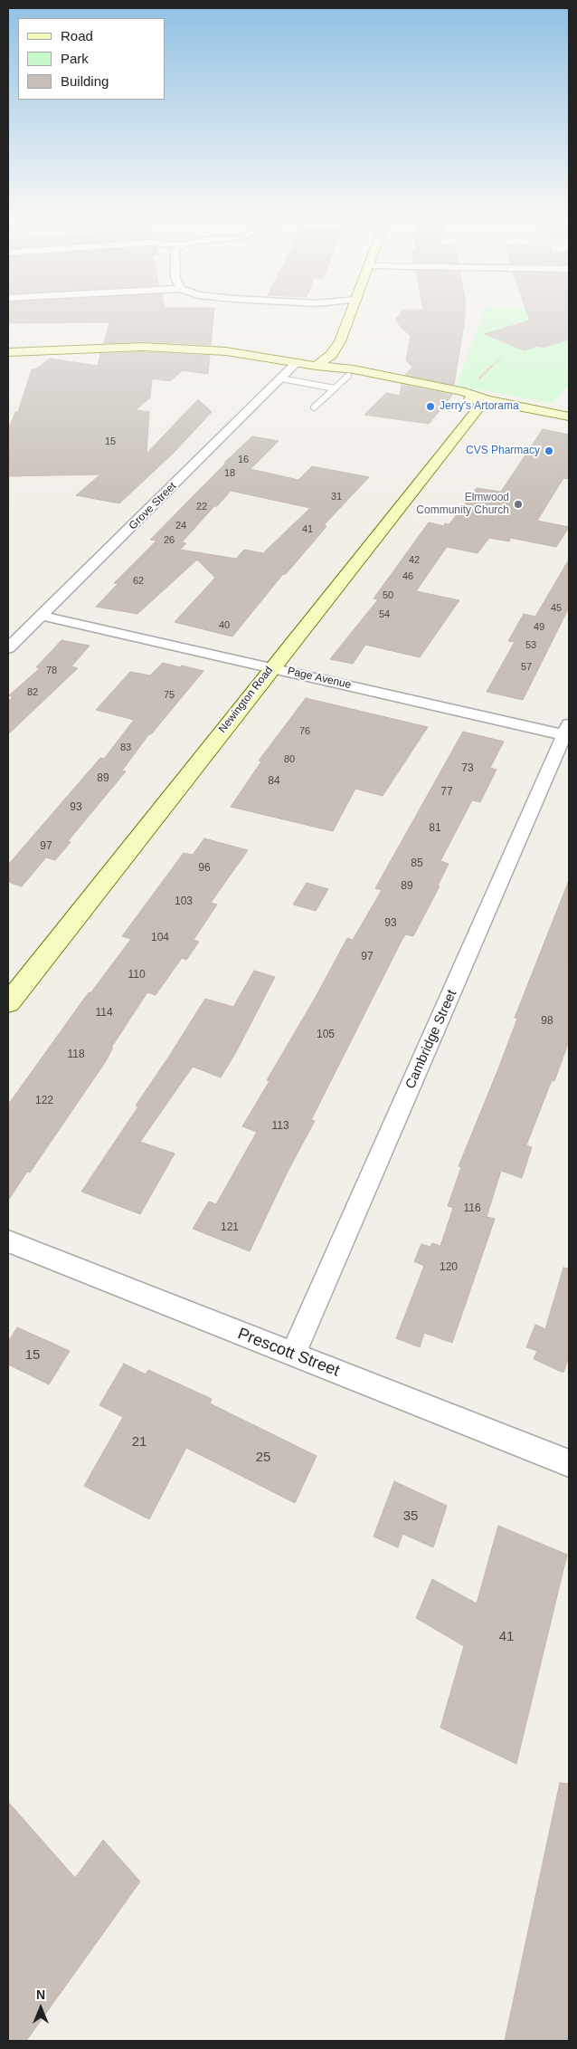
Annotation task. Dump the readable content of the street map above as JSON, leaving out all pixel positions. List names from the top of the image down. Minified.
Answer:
{"streets":{"main road":["Newington Road"],"street":["Grove Street","Page Avenue","Cambridge Street","Prescott Street"]},"crossings":[["Grove Street","Page Avenue"],["Page Avenue","Newington Road"],["Page Avenue","Cambridge Street"],["Cambridge Street","Prescott Street"]],"places":["Jerry's Artorama","CVS Pharmacy","Elmwood Community Church"],"house_numbers":["15","16","18","31","22","24","41","26","42","46","62","50","45","54","40","49","53","57","78","82","75","76","83","80","73","89","84","77","93","81","97","85","96","89","103","93","104","97","110","114","98","105","118","122","113","116","121","120","15","21","25","35","41"],"legend":["Road","Park","Building"],"north":"top"}
